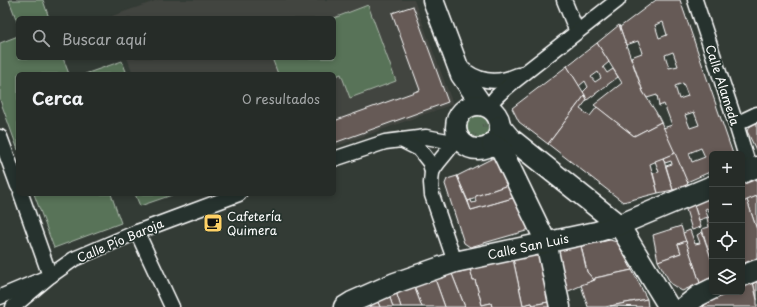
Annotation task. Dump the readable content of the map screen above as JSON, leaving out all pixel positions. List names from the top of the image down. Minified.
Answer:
{"streets":{"main road":["Calle San Luis"],"street":["Calle Alameda","Calle Pío Baroja"]},"places":{"cafe":["Cafetería Quimera"]},"page":{"search":"Buscar aquí","heading":["Cerca","0 resultados"],"map_buttons":["+","−"]}}
